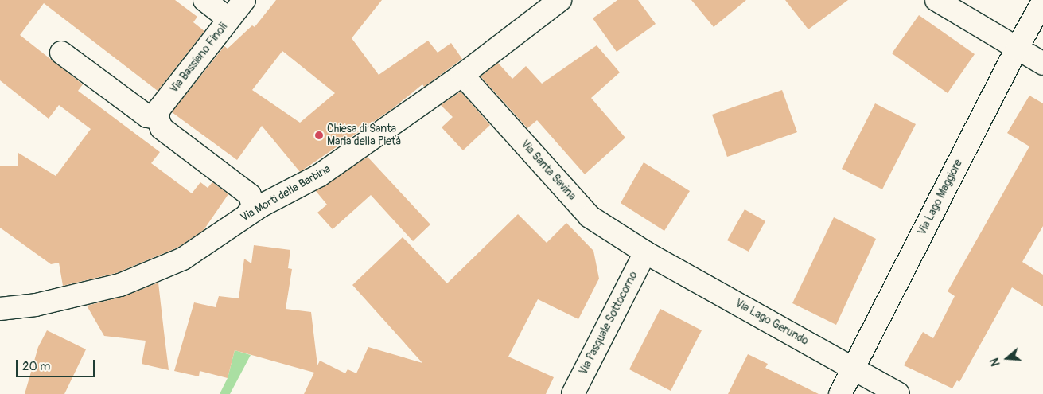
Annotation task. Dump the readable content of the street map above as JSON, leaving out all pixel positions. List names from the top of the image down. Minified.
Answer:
{"streets":{"street":["Via Bassiano Finoli","Via Santa Savina","Via Morti della Barbina","Via Lago Maggiore","Via Lago Gerundo","Via Pasquale Sottocorno"]},"crossings":[["Via Santa Savina","Via Morti della Barbina"],["Via Santa Savina","Via Lago Gerundo"],["Via Santa Savina","Via Pasquale Sottocorno"],["Via Lago Maggiore","Via Lago Gerundo"],["Via Lago Gerundo","Via Pasquale Sottocorno"]],"places":["Chiesa di Santa Maria della Pietà"],"scale_bar":"20 m","north":"left"}
